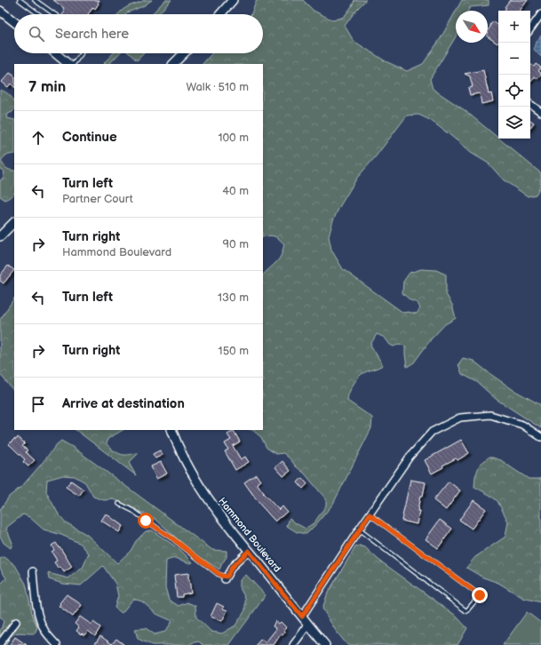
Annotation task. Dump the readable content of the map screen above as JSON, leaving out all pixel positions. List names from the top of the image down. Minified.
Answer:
{"streets":{"street":["Hammond Boulevard"]},"north":"bottom right","page":{"map_buttons":["+","−"],"search":"Search here","heading":["7 min","Walk · 510 m"],"list":[["Continue","100 m"],["Turn left","Partner Court","40 m"],["Turn right","Hammond Boulevard","90 m"],["Turn left","130 m"],["Turn right","150 m"],"Arrive at destination"]}}
